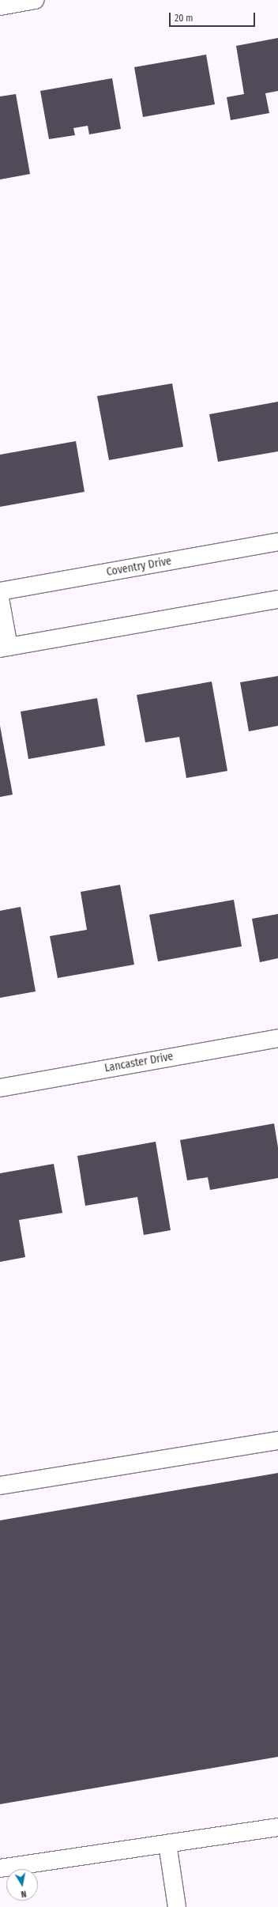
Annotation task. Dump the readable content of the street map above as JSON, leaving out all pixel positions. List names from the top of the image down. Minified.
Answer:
{"streets":{"street":["Coventry Drive","Lancaster Drive"]},"scale_bar":"20 m","north":"bottom"}
